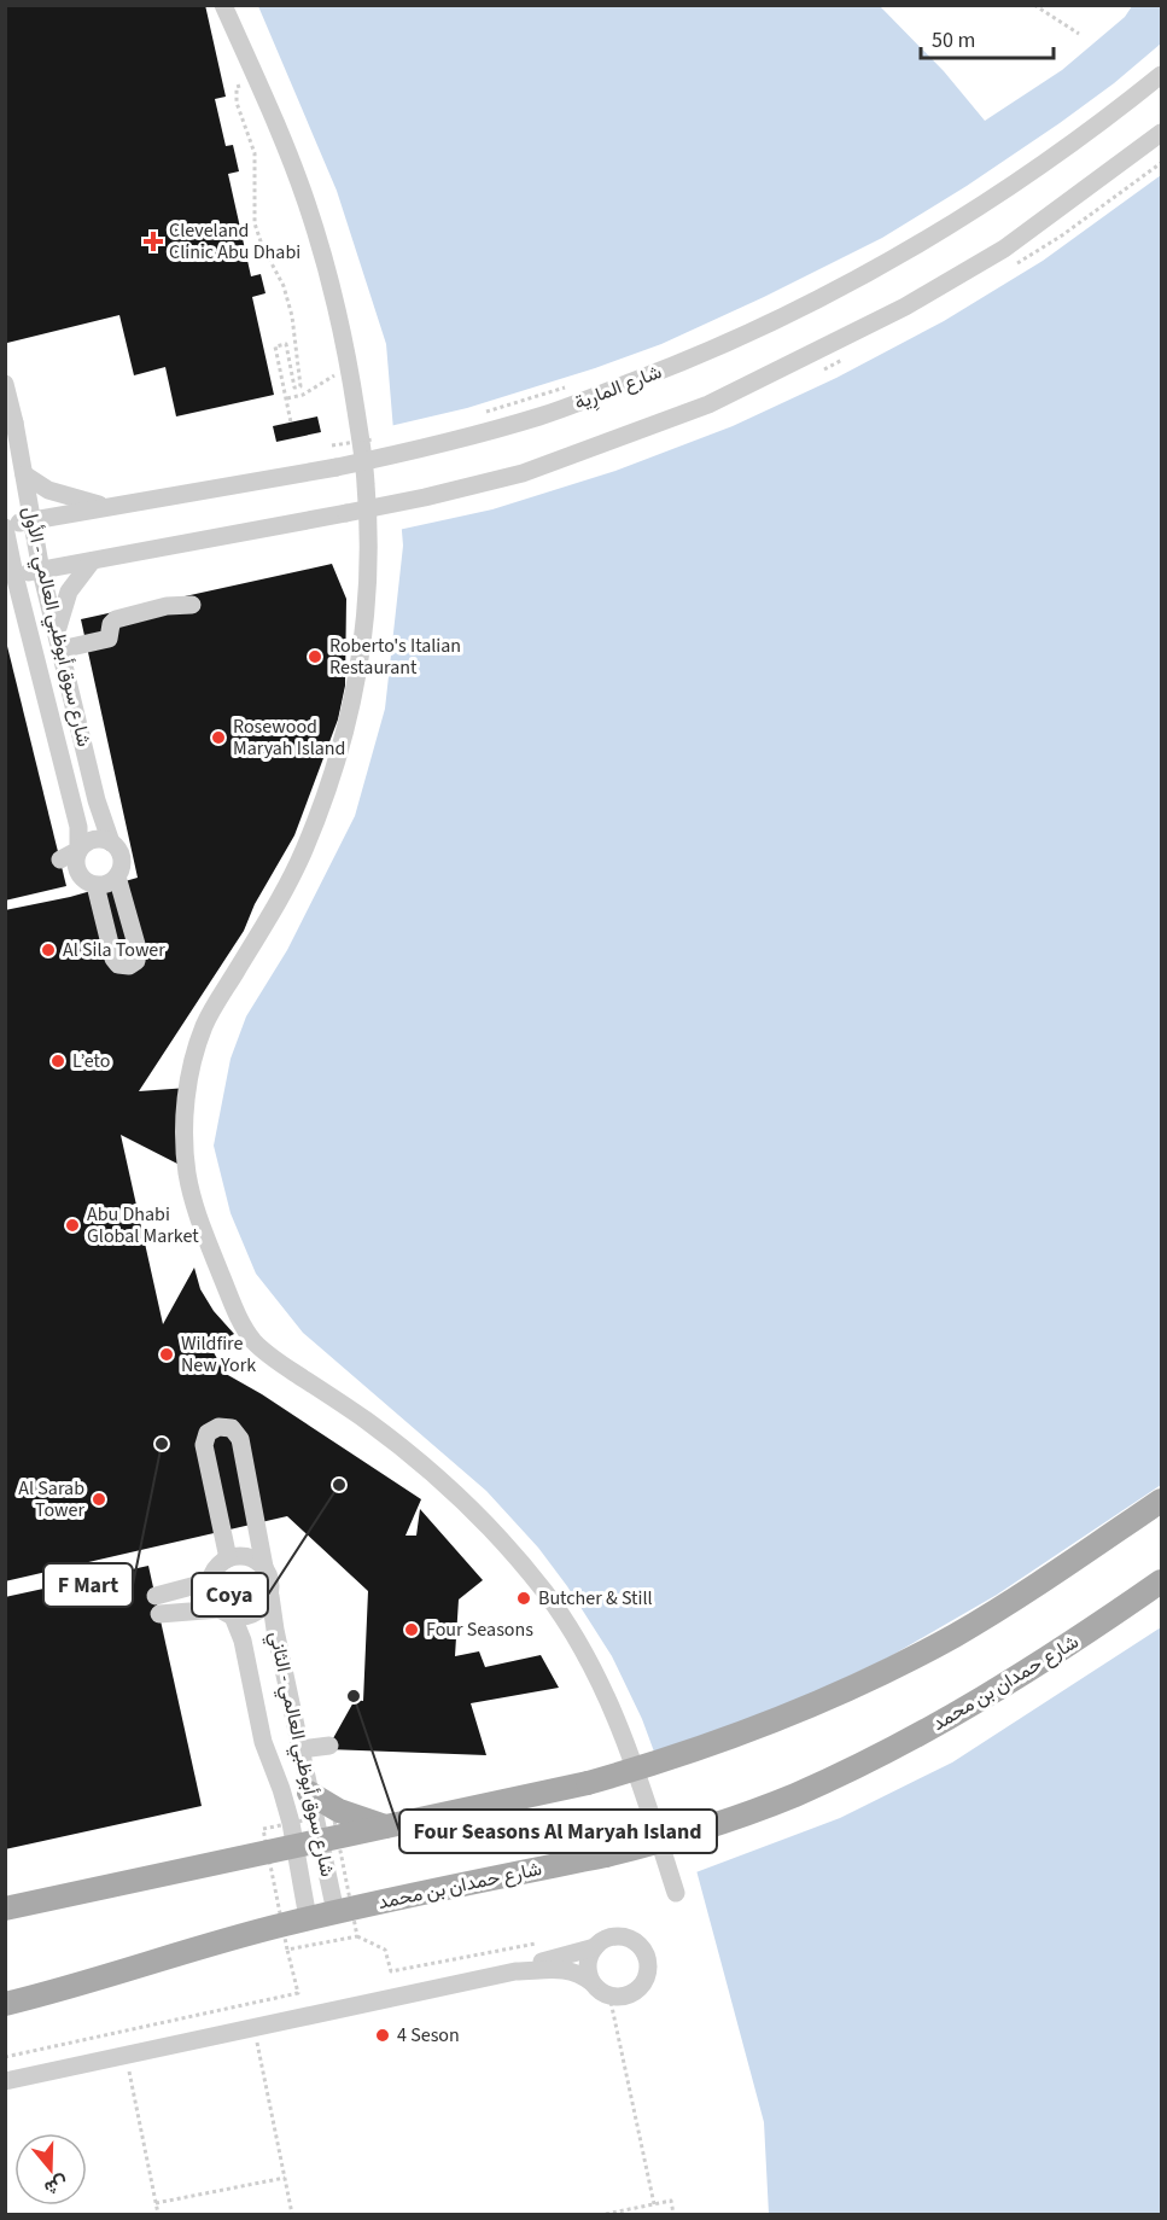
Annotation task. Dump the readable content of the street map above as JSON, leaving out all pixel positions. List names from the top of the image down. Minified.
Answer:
{"streets":{"main road":["شارع حمدان بن محمد"],"street":["شارع المارِية","شارع سوق أبوظبي العالمي - الأول","شارع سوق أبوظبي العالمي - الثاني"]},"crossings":[["شارع المارِية","شارع سوق أبوظبي العالمي - الأول"],["شارع حمدان بن محمد","شارع سوق أبوظبي العالمي - الثاني"]],"places":{"health":["Cleveland Clinic Abu Dhabi"],"other":["Roberto's Italian Restaurant","Rosewood Maryah Island","Al Sila Tower","L’eto","Abu Dhabi Global Market","Wildfire New York","F Mart","Coya","Al Sarab Tower","Butcher & Still","Four Seasons","Four Seasons Al Maryah Island","4 Seson"]},"scale_bar":"50 m","north":"bottom"}
